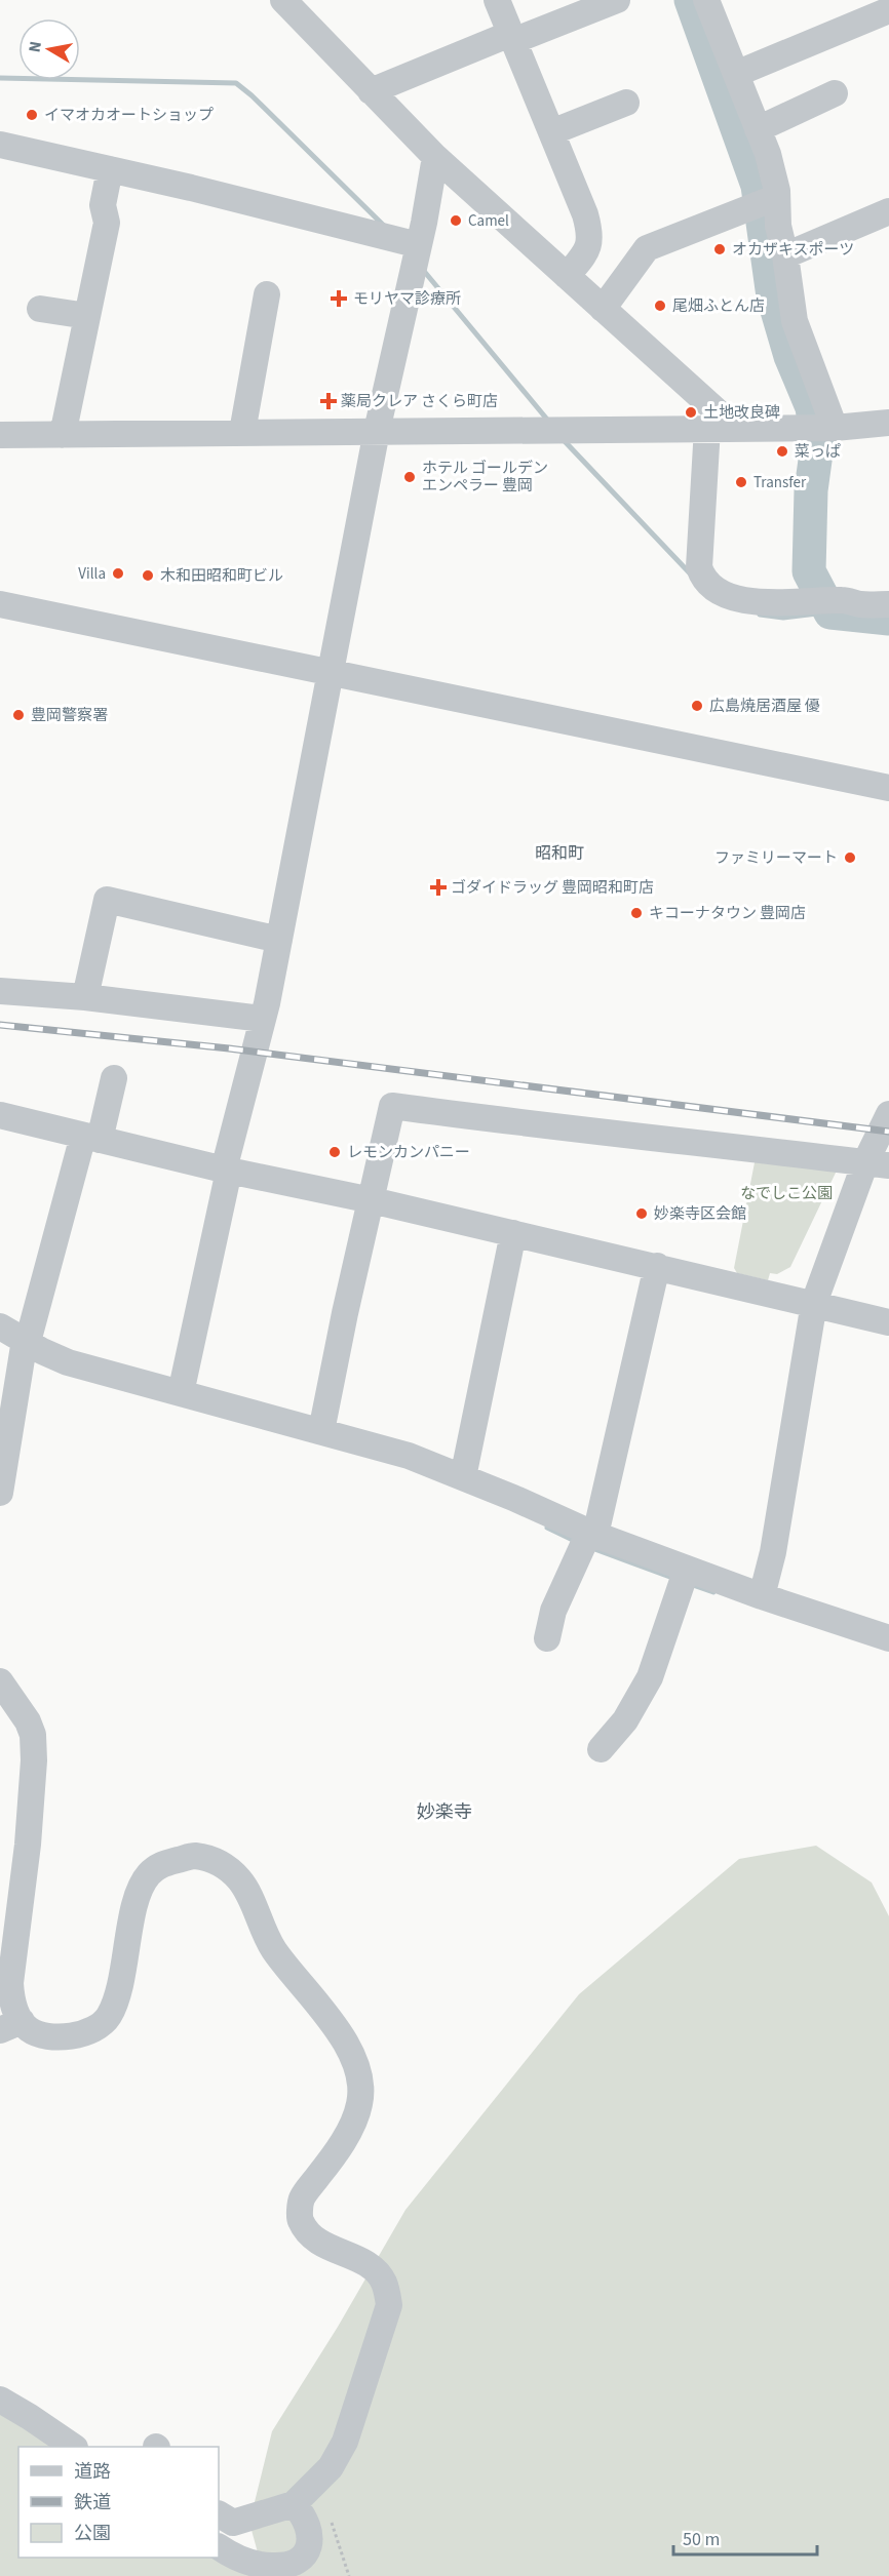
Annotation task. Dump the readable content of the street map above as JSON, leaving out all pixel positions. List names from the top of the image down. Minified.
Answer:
{"districts":["昭和町","妙楽寺"],"parks":["なでしこ公園"],"places":{"other":["イマオカオートショップ","Camel","オカザキスポーツ","尾畑ふとん店","土地改良碑","菜っぱ","ホテル ゴールデン エンペラー 豊岡","Transfer","Villa","木和田昭和町ビル","広島焼居酒屋 優","豊岡警察署","ファミリーマート","キコーナタウン 豊岡店","レモンカンパニー","妙楽寺区会館"],"health":["モリヤマ診療所","薬局クレア さくら町店","ゴダイドラッグ 豊岡昭和町店"]},"legend":["道路","鉄道","公園"],"scale_bar":"50 m","north":"left"}
